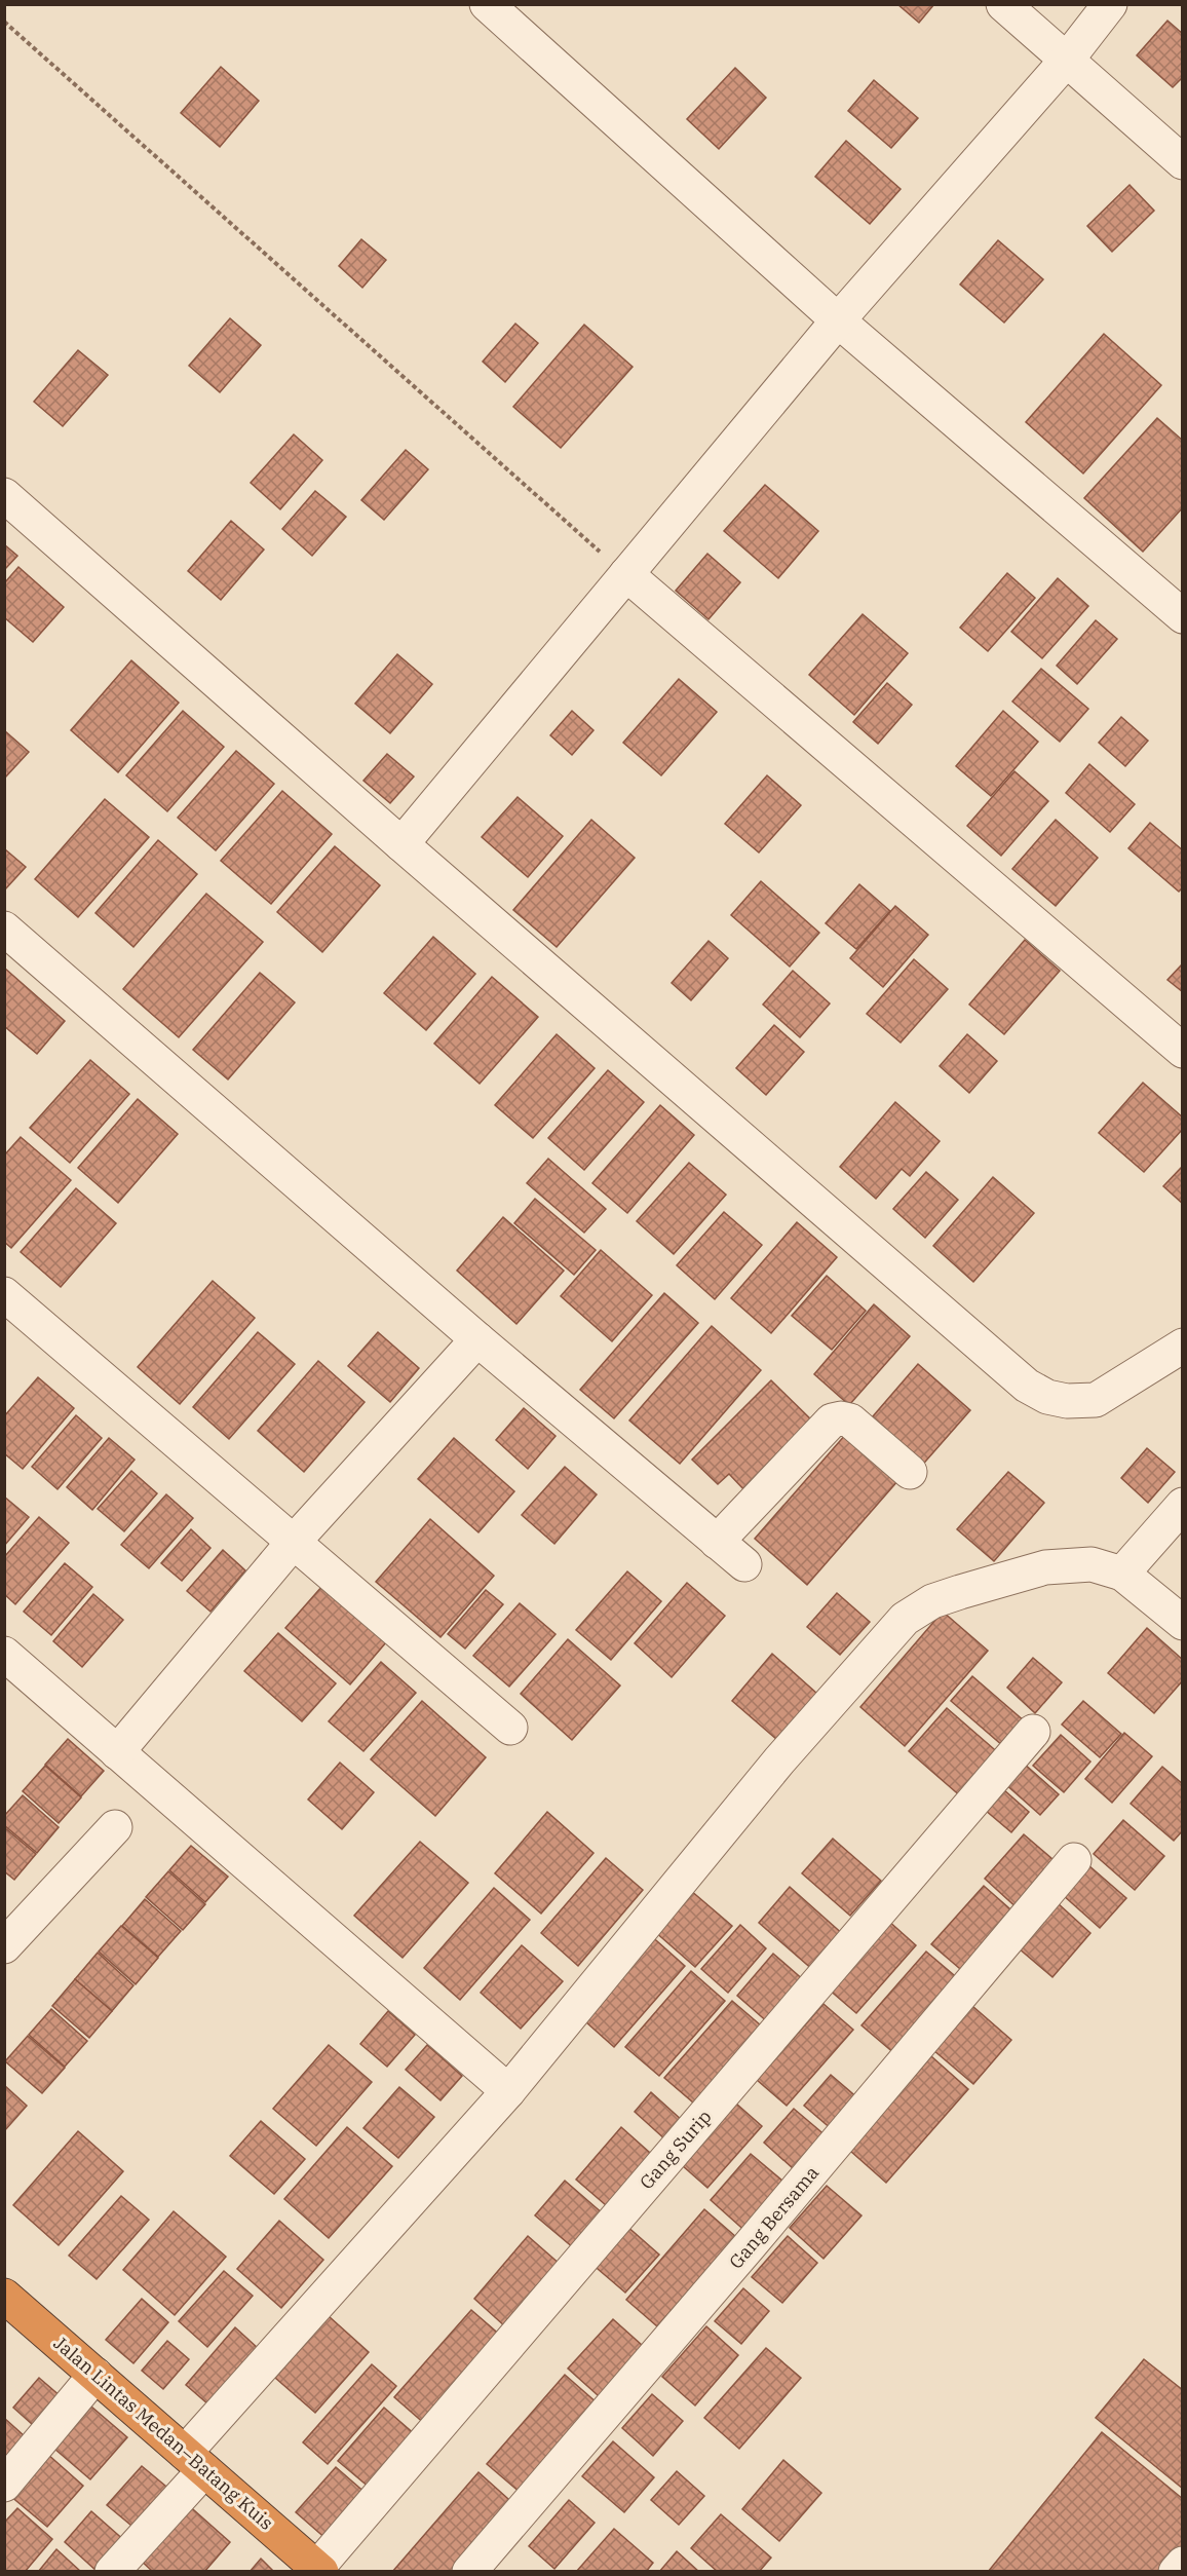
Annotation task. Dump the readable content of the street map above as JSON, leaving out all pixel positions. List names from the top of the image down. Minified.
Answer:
{"streets":{"highway":["Jalan Lintas Medan–Batang Kuis"],"street":["Gang Surip","Gang Bersama"]},"crossings":[["Gang Surip","Jalan Lintas Medan–Batang Kuis"]]}
